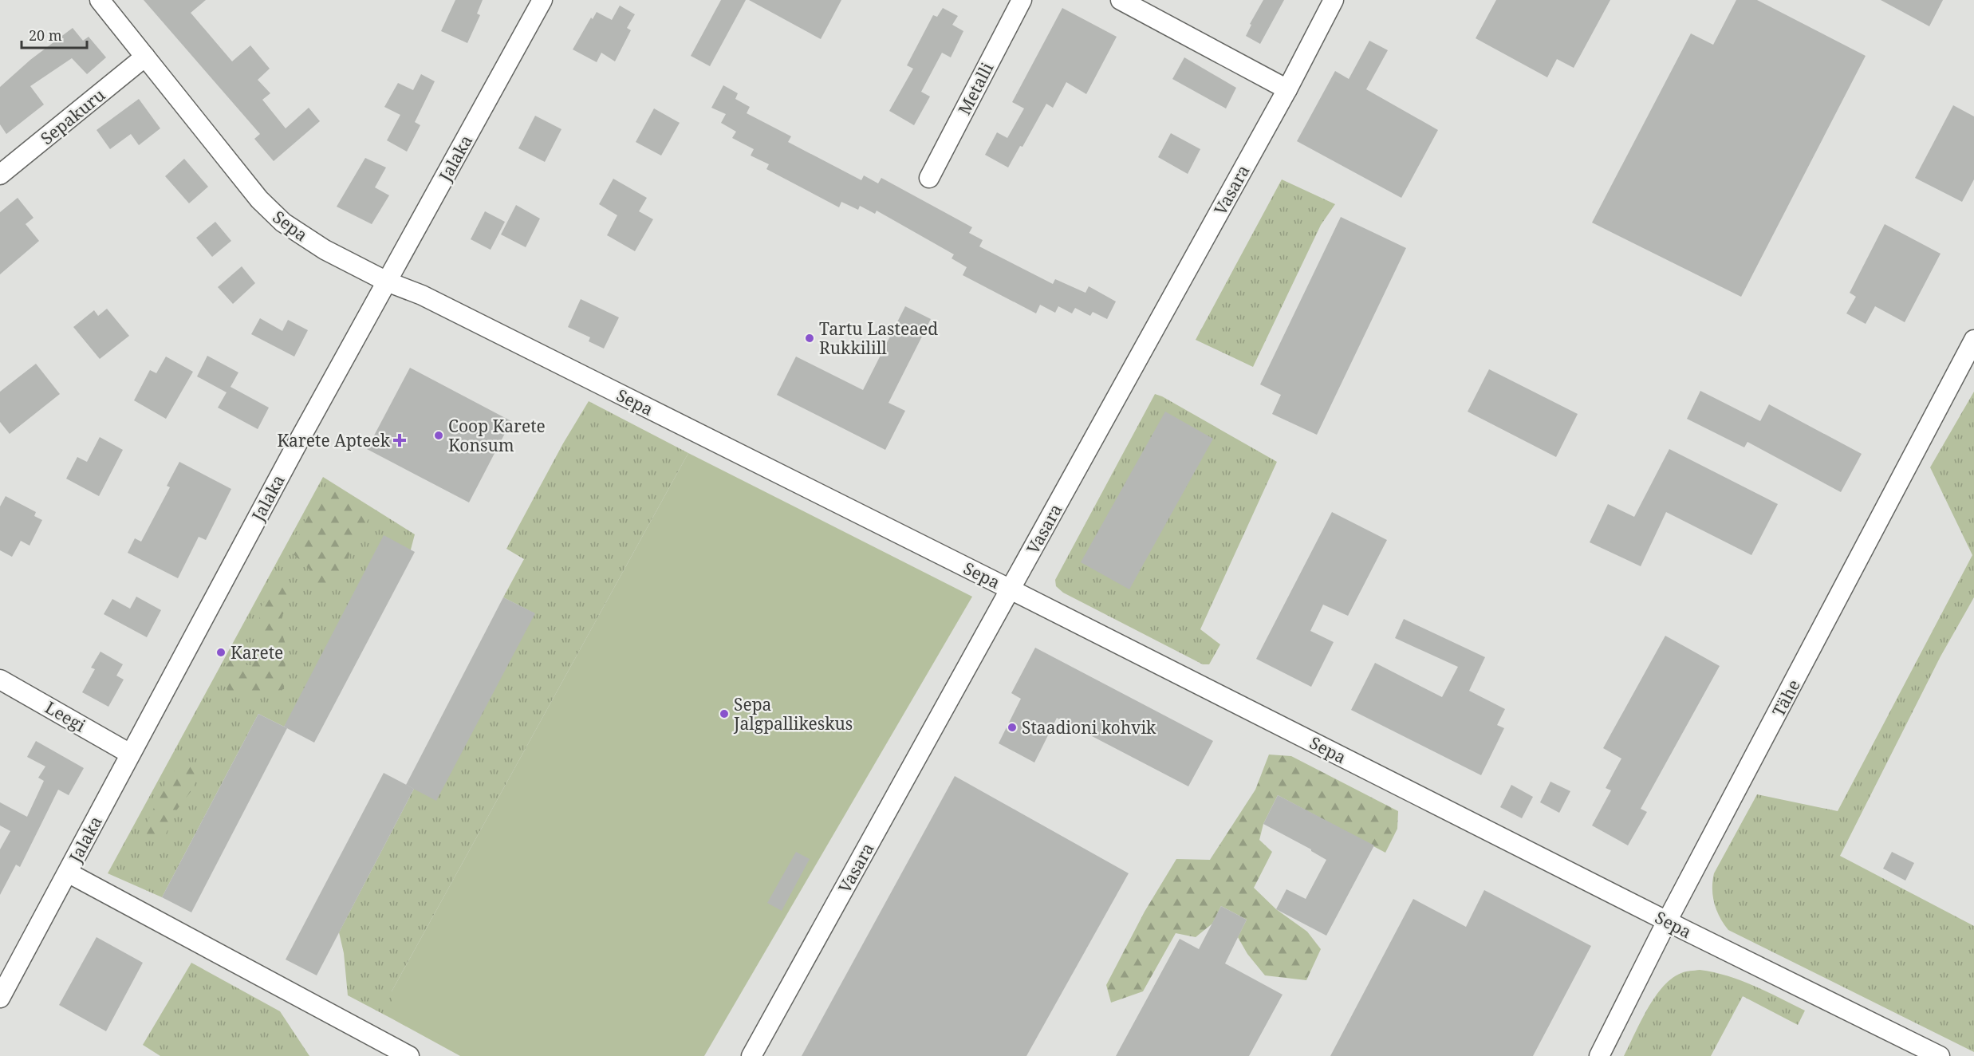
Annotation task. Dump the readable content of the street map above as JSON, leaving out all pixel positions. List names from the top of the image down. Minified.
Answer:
{"streets":{"street":["Metalli","Sepakuru","Jalaka","Vasara","Sepa","Tähe","Leegi"]},"crossings":[["Sepakuru","Sepa"],["Jalaka","Sepa"],["Jalaka","Leegi"],["Vasara","Sepa"],["Sepa","Tähe"]],"places":{"other":["Tartu Lasteaed Rukkilill","Coop Karete Konsum","Karete","Sepa Jalgpallikeskus","Staadioni kohvik"],"health":["Karete Apteek"]},"scale_bar":"20 m"}
